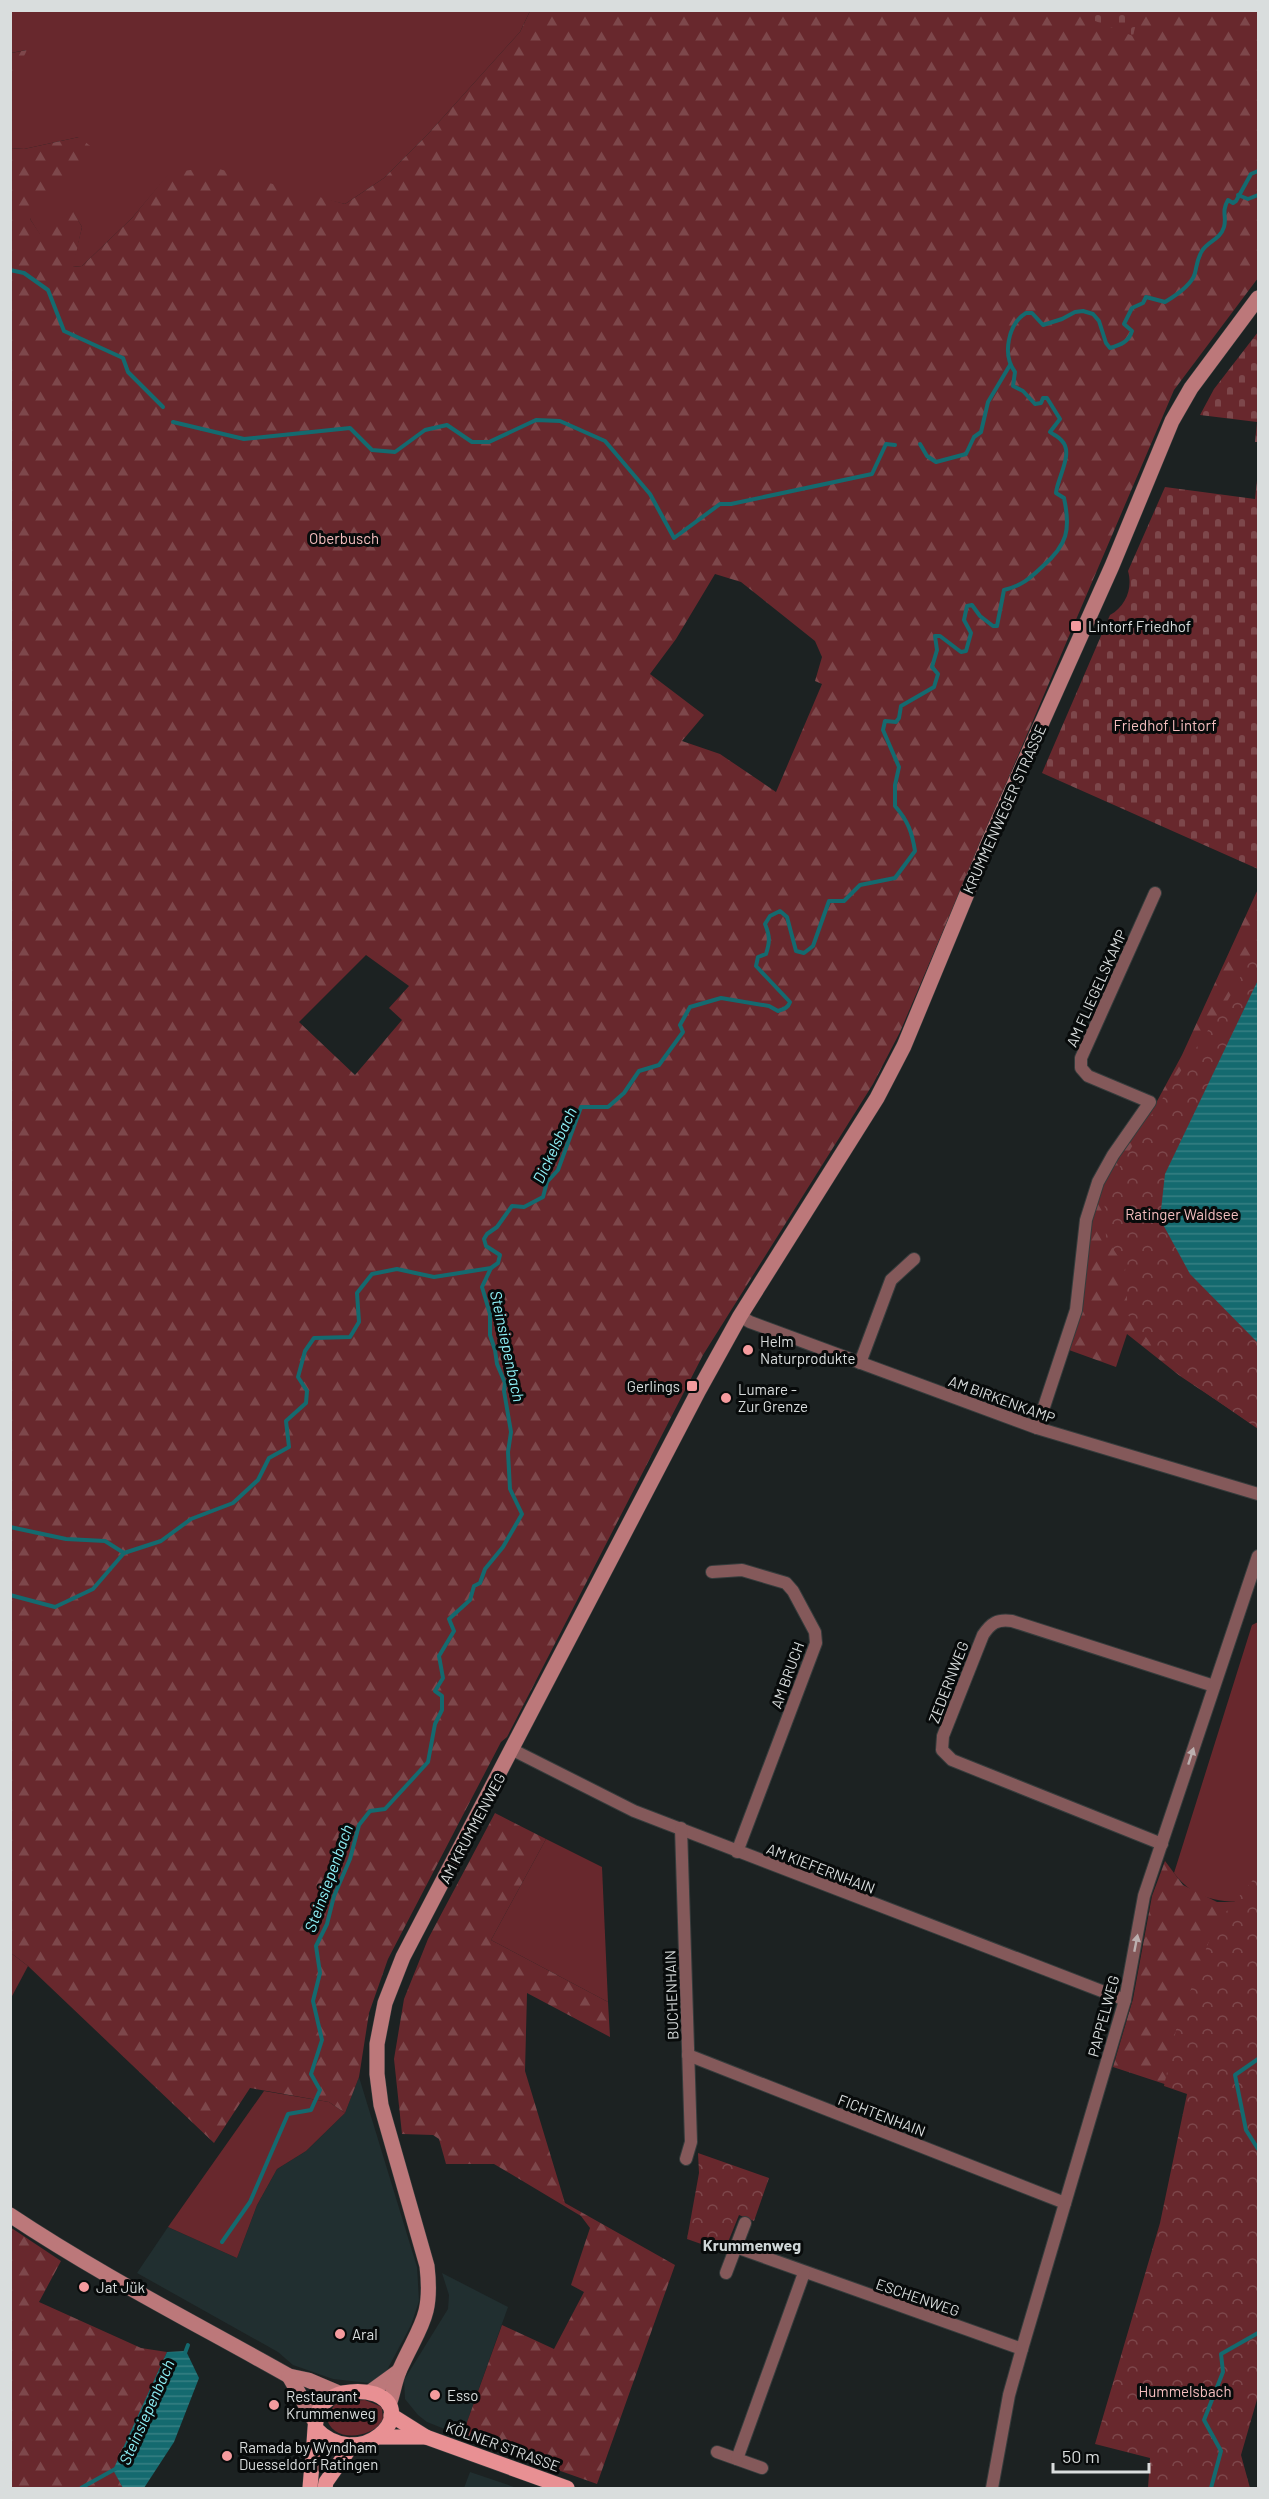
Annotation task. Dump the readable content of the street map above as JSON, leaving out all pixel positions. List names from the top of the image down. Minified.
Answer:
{"streets":{"main road":["KRUMMENWEGER STRASSE","AM KRUMMENWEG","KÖLNER STRASSE"],"street":["AM FLIEGELSKAMP","AM BIRKENKAMP","AM BRUCH","ZEDERNWEG","AM KIEFERNHAIN","BUCHENHAIN","PAPPELWEG","FICHTENHAIN","ESCHENWEG"]},"crossings":[["KRUMMENWEGER STRASSE","AM BIRKENKAMP"],["KRUMMENWEGER STRASSE","AM KRUMMENWEG"],["AM FLIEGELSKAMP","AM BIRKENKAMP"],["AM BIRKENKAMP","AM KRUMMENWEG"],["AM BRUCH","AM KIEFERNHAIN"],["ZEDERNWEG","PAPPELWEG"],["AM KRUMMENWEG","AM KIEFERNHAIN"],["AM KRUMMENWEG","KÖLNER STRASSE"],["AM KIEFERNHAIN","BUCHENHAIN"],["AM KIEFERNHAIN","PAPPELWEG"],["BUCHENHAIN","FICHTENHAIN"],["PAPPELWEG","FICHTENHAIN"],["PAPPELWEG","ESCHENWEG"]],"districts":["Krummenweg"],"water":["Dickelsbach","Steinsiepenbach"],"parks":["Oberbusch","Friedhof Lintorf","Ratinger Waldsee","Hummelsbach"],"places":{"transit":["Lintorf Friedhof","Gerlings"],"other":["Helm Naturprodukte","Lumare - Zur Grenze","Jat Jük","Aral","Esso","Restaurant Krummenweg","Ramada by Wyndham Duesseldorf Ratingen"]},"scale_bar":"50 m"}
